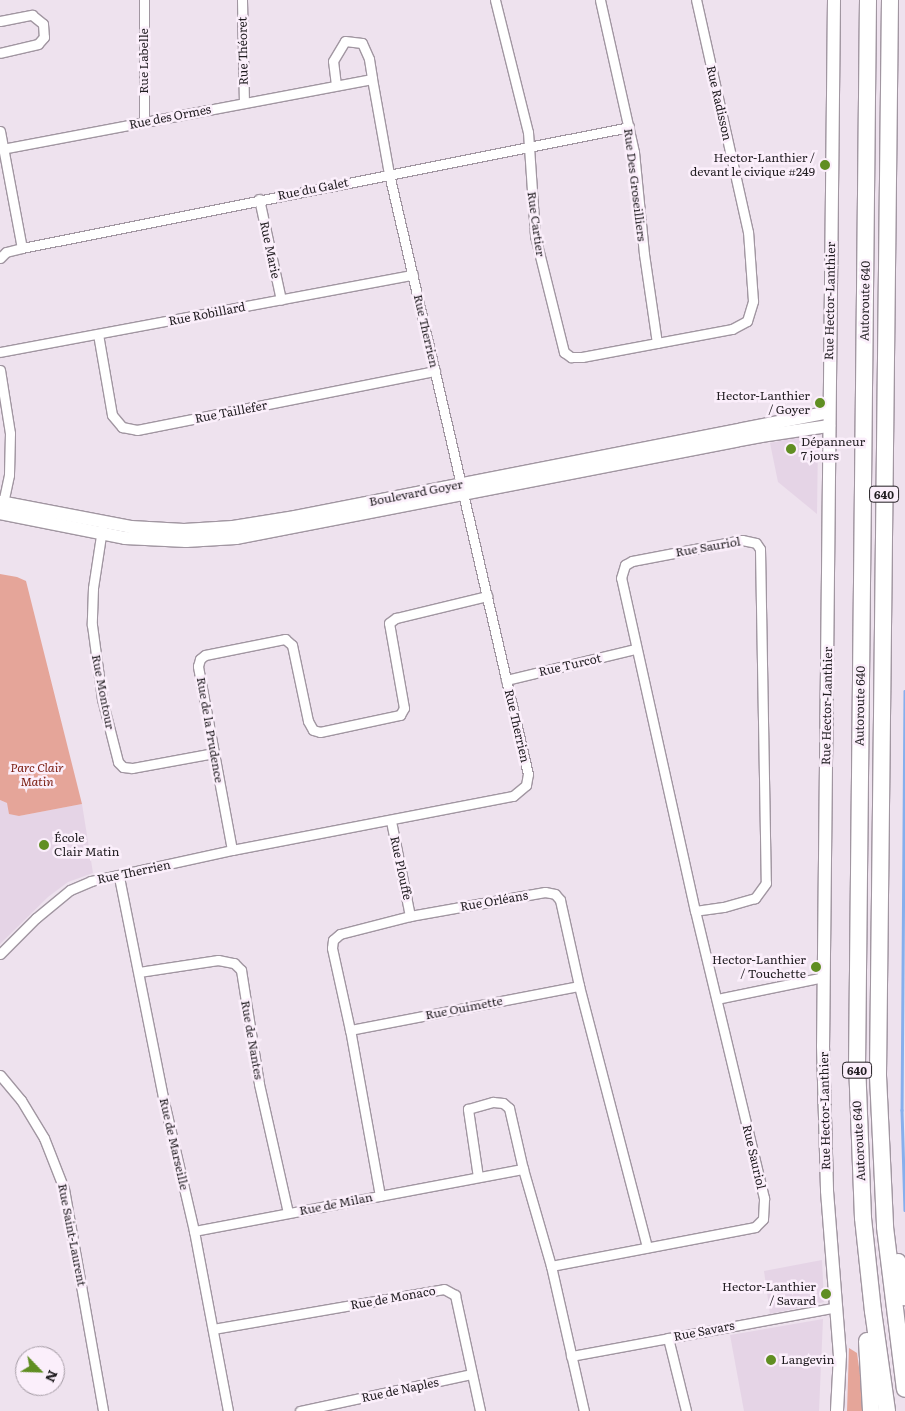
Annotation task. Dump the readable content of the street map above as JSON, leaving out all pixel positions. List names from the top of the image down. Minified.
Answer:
{"streets":{"highway":["Autoroute 640","640"],"street":["Rue Théoret","Rue Labelle","Rue Radisson","Rue des Ormes","Rue Des Groseilliers","Rue du Galet","Rue Cartier","Rue Marie","Rue Hector-Lanthier","Rue Robillard","Rue Therrien","Rue Taillefer","Boulevard Goyer","Rue Sauriol","Rue Turcot","Rue Montour","Rue de la Prudence","Rue Plouffe","Rue Orléans","Rue Ouimette","Rue de Nantes","Rue de Marseille","Rue de Milan","Rue Saint-Laurent","Rue de Monaco","Rue Savars","Rue de Naples"]},"crossings":[["Rue Théoret","Rue des Ormes"],["Rue Labelle","Rue des Ormes"],["Rue Radisson","Rue Des Groseilliers"],["Rue Radisson","Rue Cartier"],["Rue Des Groseilliers","Rue du Galet"],["Rue Des Groseilliers","Rue Cartier"],["Rue du Galet","Rue Cartier"],["Rue du Galet","Rue Marie"],["Rue du Galet","Rue Therrien"],["Rue Marie","Rue Robillard"],["Rue Hector-Lanthier","Boulevard Goyer"],["Rue Hector-Lanthier","Rue Savars"],["Rue Robillard","Rue Therrien"],["Rue Robillard","Rue Taillefer"],["Rue Therrien","Rue Taillefer"],["Rue Therrien","Boulevard Goyer"],["Rue Therrien","Rue Turcot"],["Rue Therrien","Rue de la Prudence"],["Rue Therrien","Rue Plouffe"],["Rue Therrien","Rue de Marseille"],["Boulevard Goyer","Rue Montour"],["Rue Sauriol","Rue Turcot"],["Rue Sauriol","Rue Orléans"],["Rue Montour","Rue de la Prudence"],["Rue Plouffe","Rue Orléans"],["Rue Orléans","Rue Ouimette"],["Rue Orléans","Rue de Milan"],["Rue de Nantes","Rue de Marseille"],["Rue de Nantes","Rue de Milan"],["Rue de Marseille","Rue de Milan"],["Rue de Marseille","Rue de Monaco"],["Rue de Monaco","Rue de Naples"]],"parks":["Parc Clair Matin"],"places":["Hector-Lanthier / devant le civique #249","Hector-Lanthier / Goyer","Dépanneur 7 jours","École Clair Matin","Hector-Lanthier / Touchette","Hector-Lanthier / Savard","Langevin"],"north":"bottom right"}
